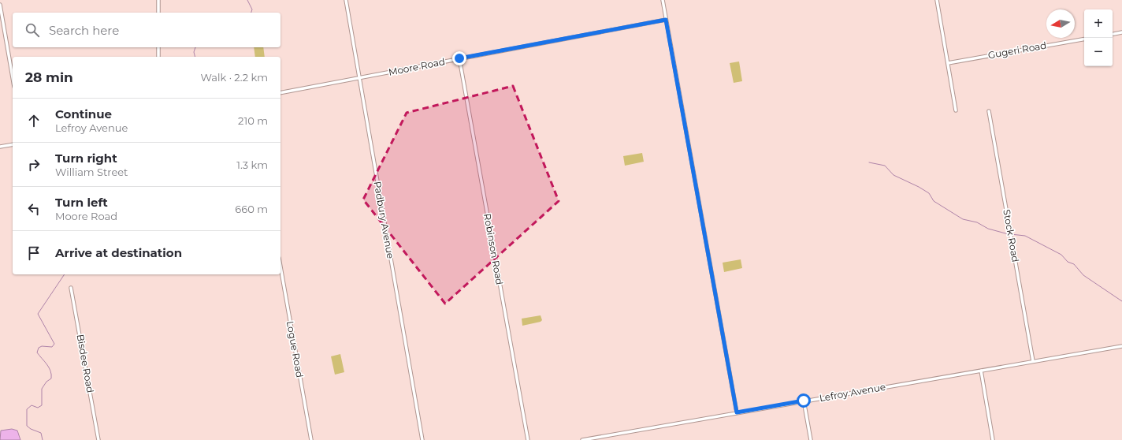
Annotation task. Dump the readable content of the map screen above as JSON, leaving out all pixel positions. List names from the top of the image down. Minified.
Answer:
{"streets":{"street":["Gugeri Road","Moore Road","Padbury Avenue","Stock Road","Robinson Road","Logue Road","Bisdee Road","Lefroy Avenue"]},"crossings":[["Moore Road","Padbury Avenue"],["Moore Road","Robinson Road"],["Stock Road","Lefroy Avenue"]],"north":"left","page":{"map_buttons":["+","−"],"search":"Search here","heading":["28 min","Walk · 2.2 km"],"list":[["Continue","Lefroy Avenue","210 m"],["Turn right","William Street","1.3 km"],["Turn left","Moore Road","660 m"],"Arrive at destination"]}}
